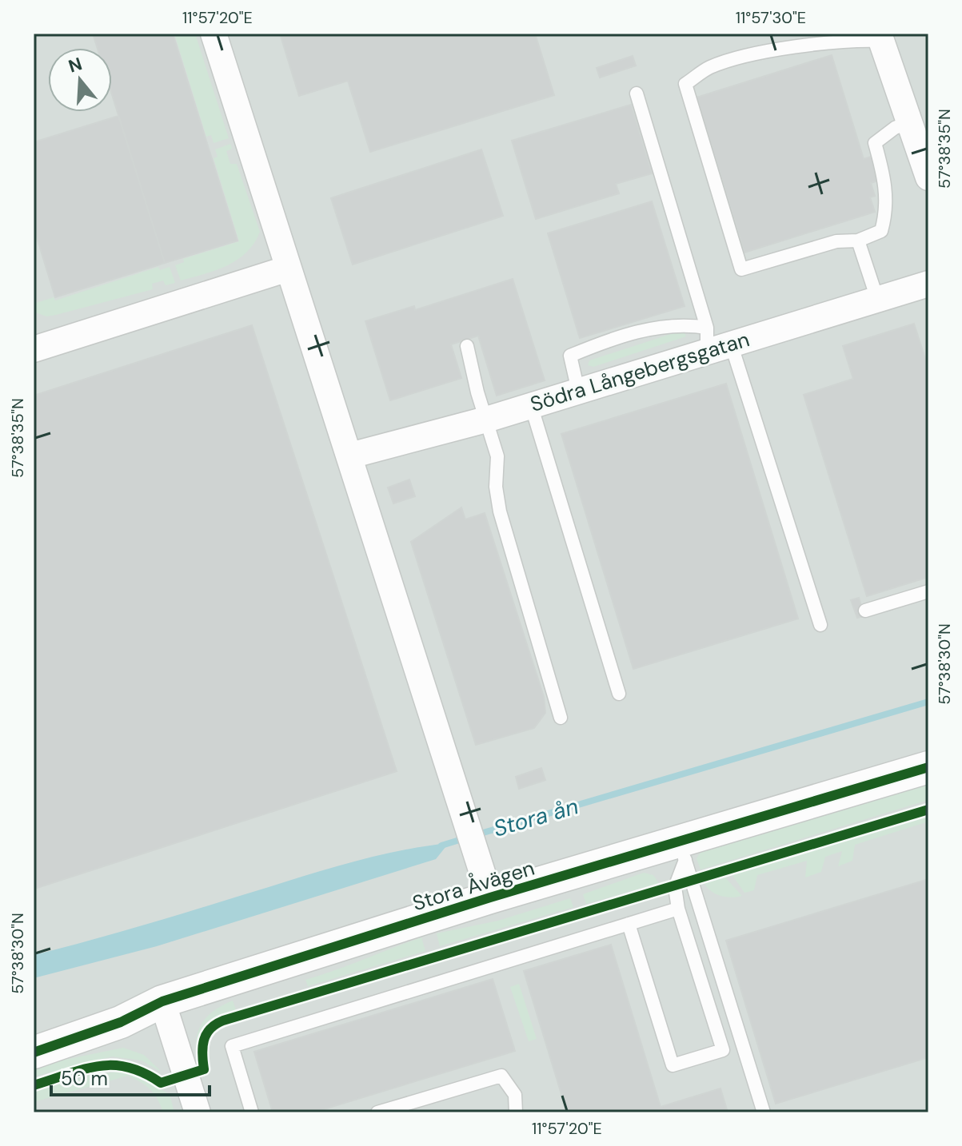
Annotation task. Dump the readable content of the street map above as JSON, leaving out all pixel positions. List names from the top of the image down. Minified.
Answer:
{"streets":{"street":["Södra Långebergsgatan","Stora Åvägen"]},"water":["Stora ån"],"scale_bar":"50 m","north":"top","coordinates":["11°57'20\"E","11°57'30\"E","57°38'35\"N","57°38'30\"N"]}
